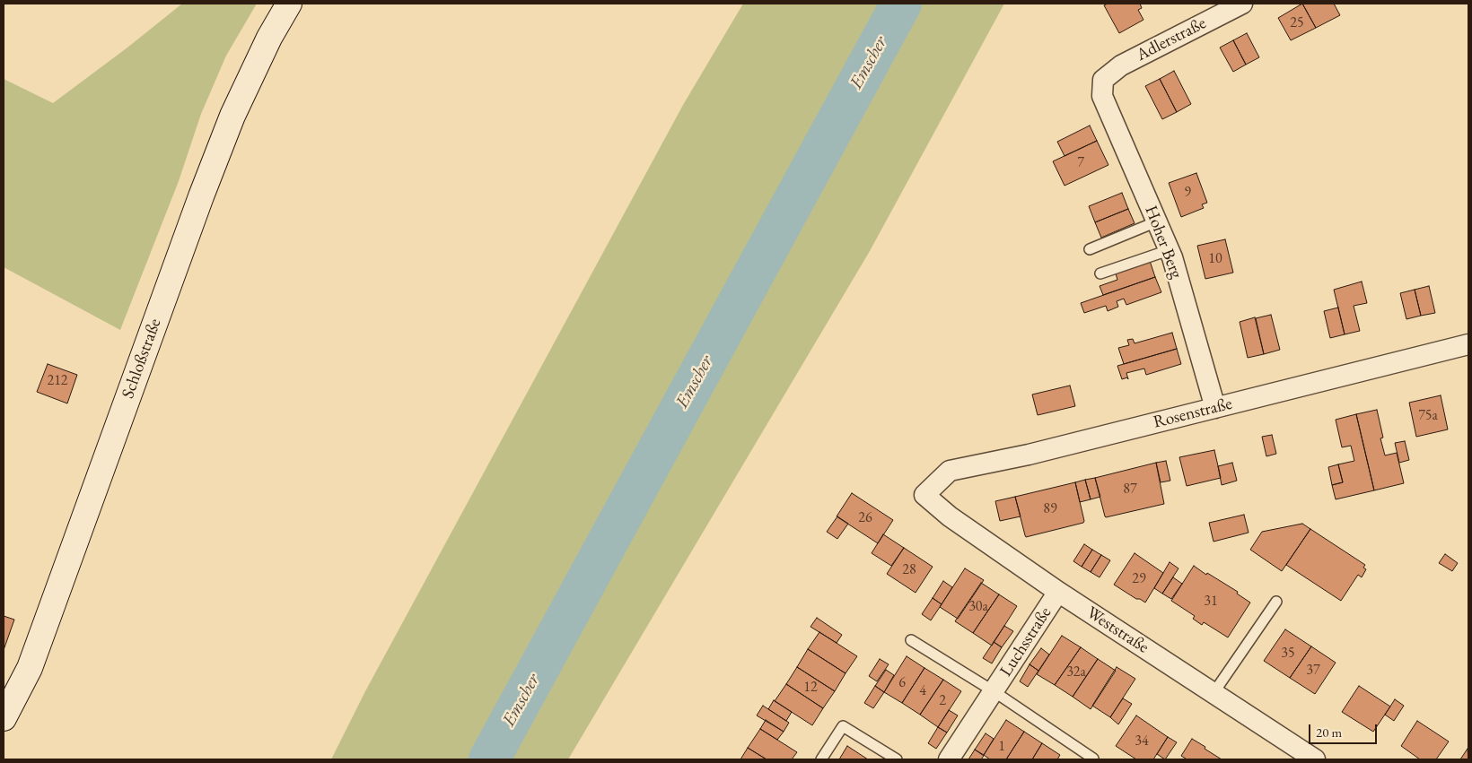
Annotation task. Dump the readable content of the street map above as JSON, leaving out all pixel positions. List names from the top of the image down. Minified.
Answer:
{"streets":{"street":["Adlerstraße","Hoher Berg","Schloßstraße","Rosenstraße","Weststraße","Luchsstraße"]},"crossings":[["Adlerstraße","Hoher Berg"],["Hoher Berg","Rosenstraße"],["Rosenstraße","Weststraße"],["Weststraße","Luchsstraße"]],"water":["Emscher"],"house_numbers":["25","7","9","10","212","75a","87","89","26","28","29","31","30a","35","37","32a","6","12","4","2","34","1"],"scale_bar":"20 m"}
